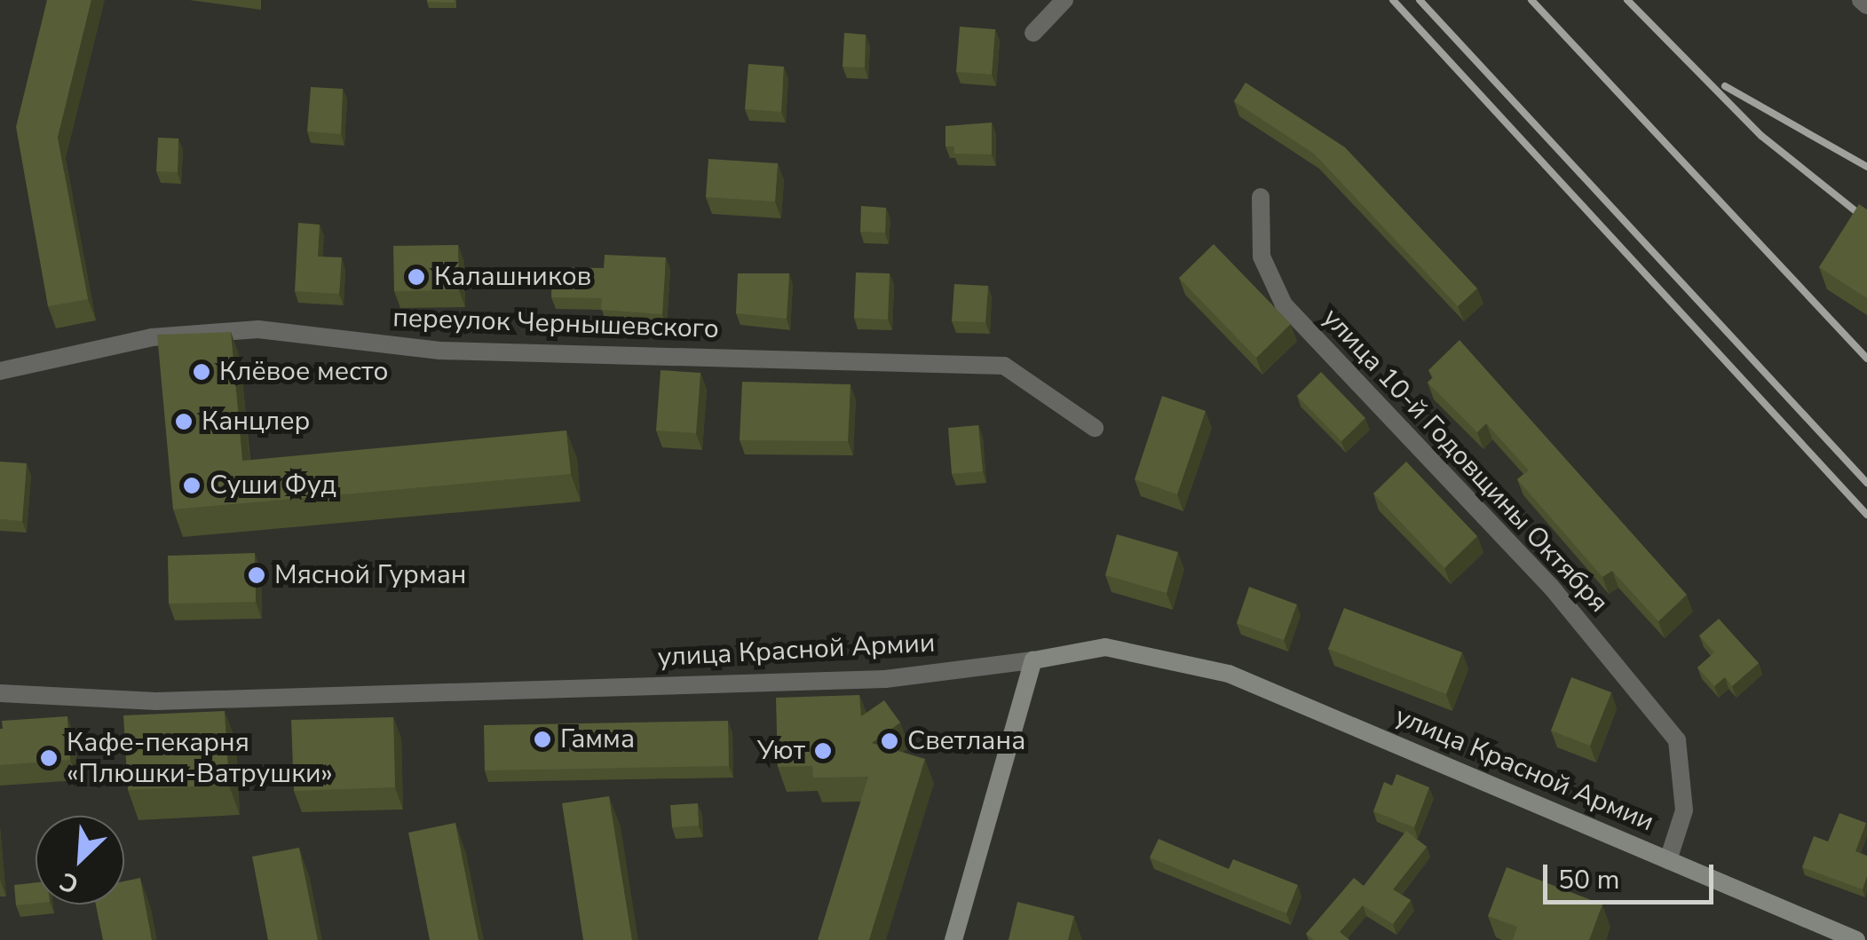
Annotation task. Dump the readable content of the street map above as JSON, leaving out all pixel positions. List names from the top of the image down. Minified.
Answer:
{"streets":{"main road":["улица Красной Армии"],"street":["переулок Чернышевского","улица 10-й Годовщины Октября"]},"crossings":[["улица 10-й Годовщины Октября","улица Красной Армии"]],"places":["Калашников","Клёвое место","Канцлер","Суши Фуд","Мясной Гурман","Гамма","Светлана","Уют","Кафе-пекарня «Плюшки-Ватрушки»"],"scale_bar":"50 m","north":"bottom left"}
